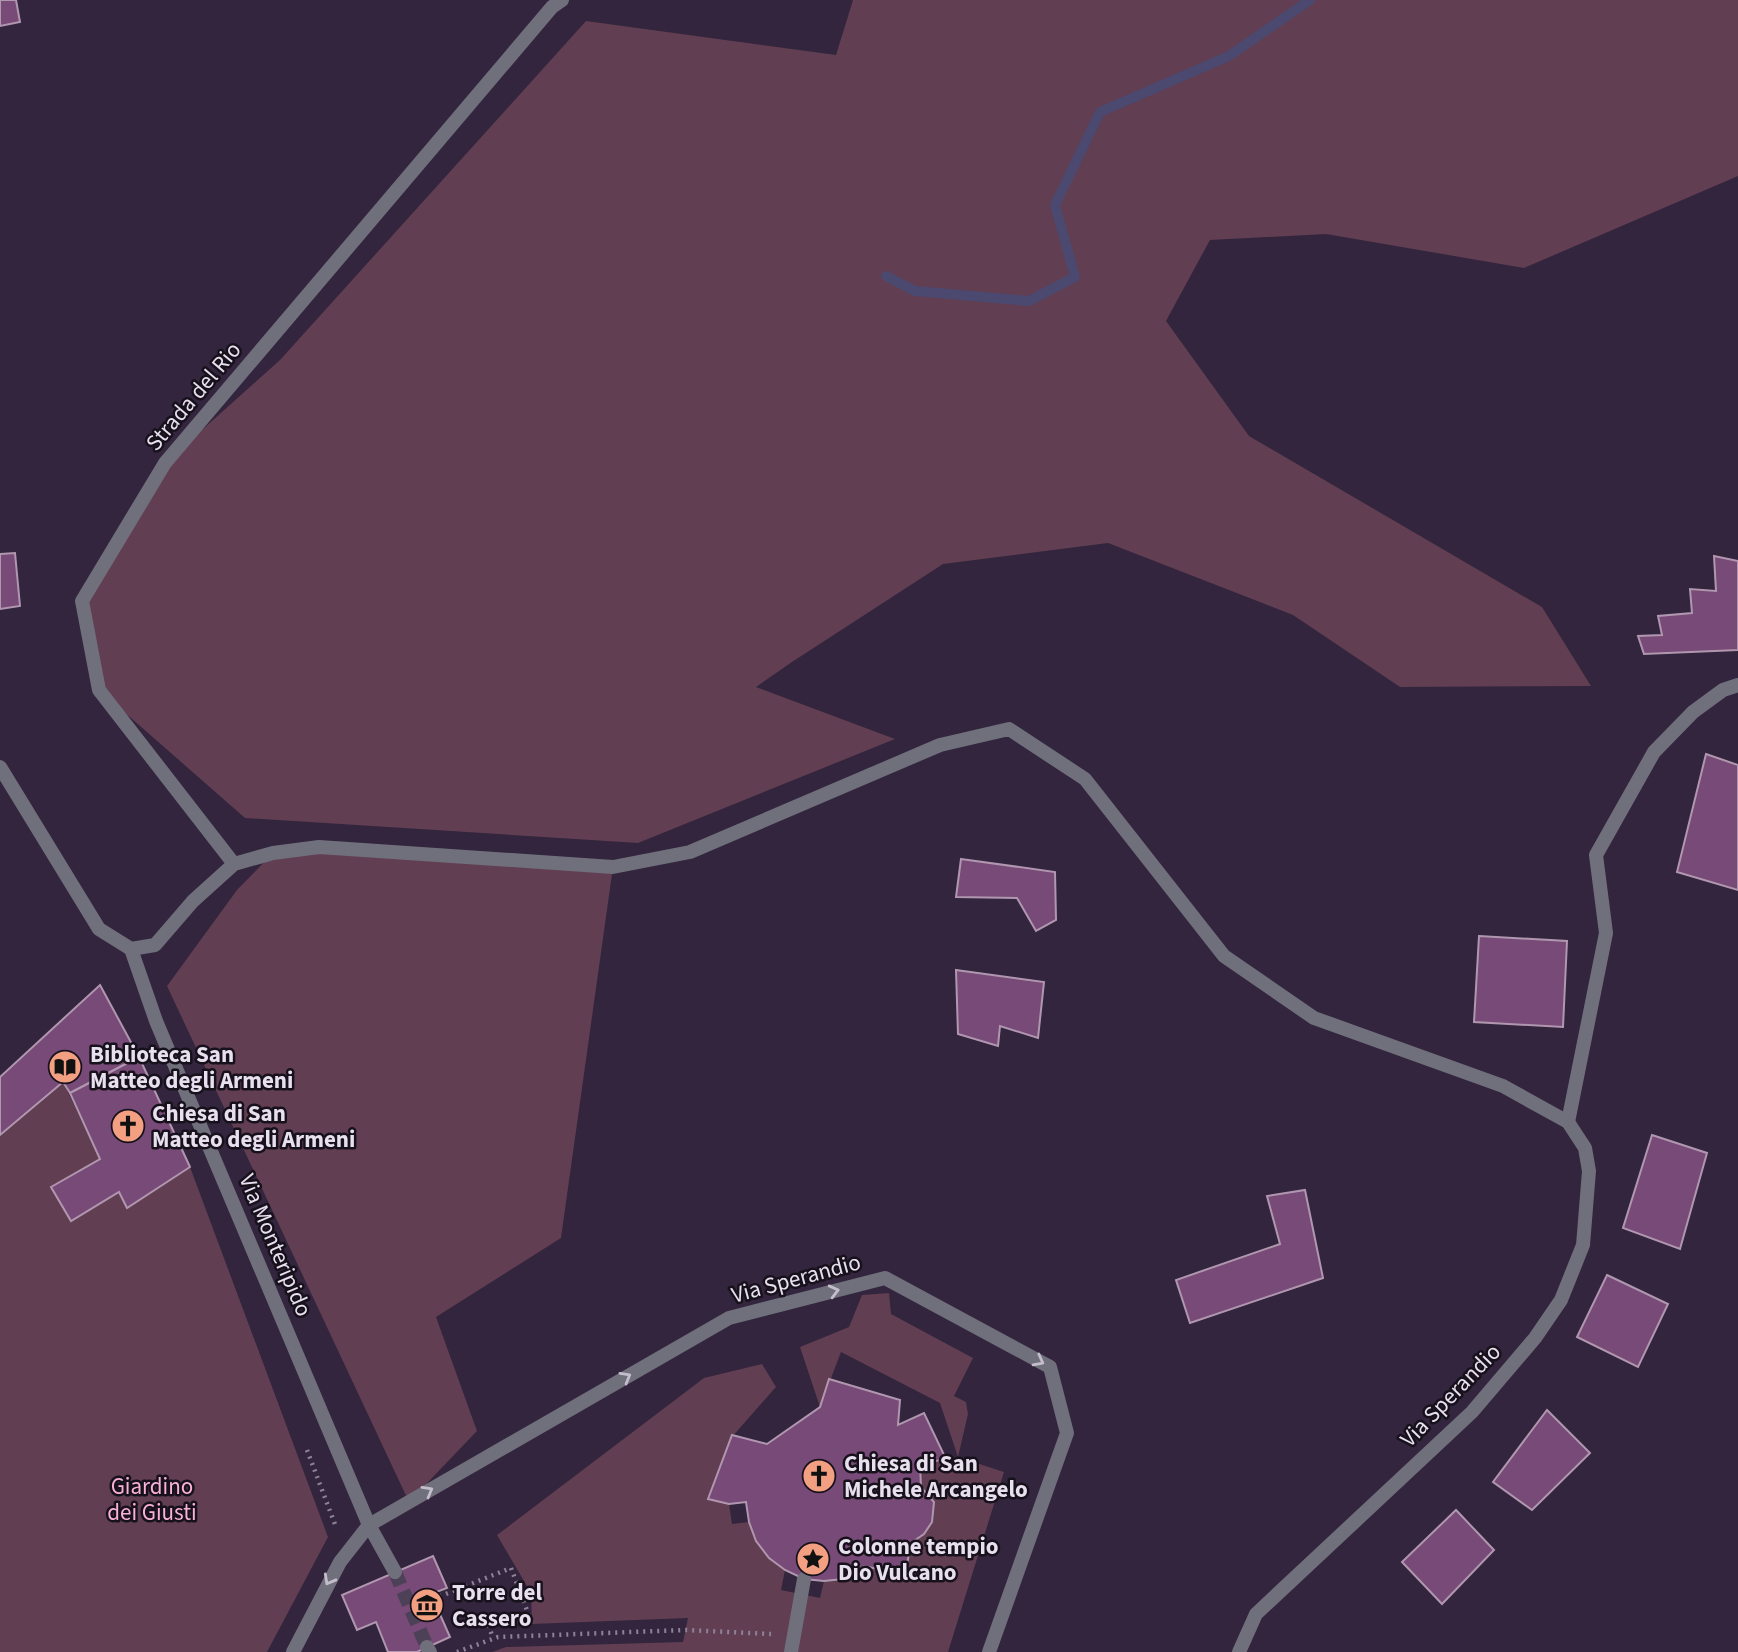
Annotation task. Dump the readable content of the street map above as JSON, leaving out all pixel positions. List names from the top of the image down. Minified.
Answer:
{"streets":{"street":["Strada del Rio","Via Monteripido","Via Sperandio"]},"crossings":[["Via Monteripido","Via Sperandio"]],"parks":["Giardino dei Giusti"],"places":{"library":["Biblioteca San Matteo degli Armeni"],"church":["Chiesa di San Matteo degli Armeni","Chiesa di San Michele Arcangelo"],"place":["Colonne tempio Dio Vulcano"],"museum":["Torre del Cassero"]}}
